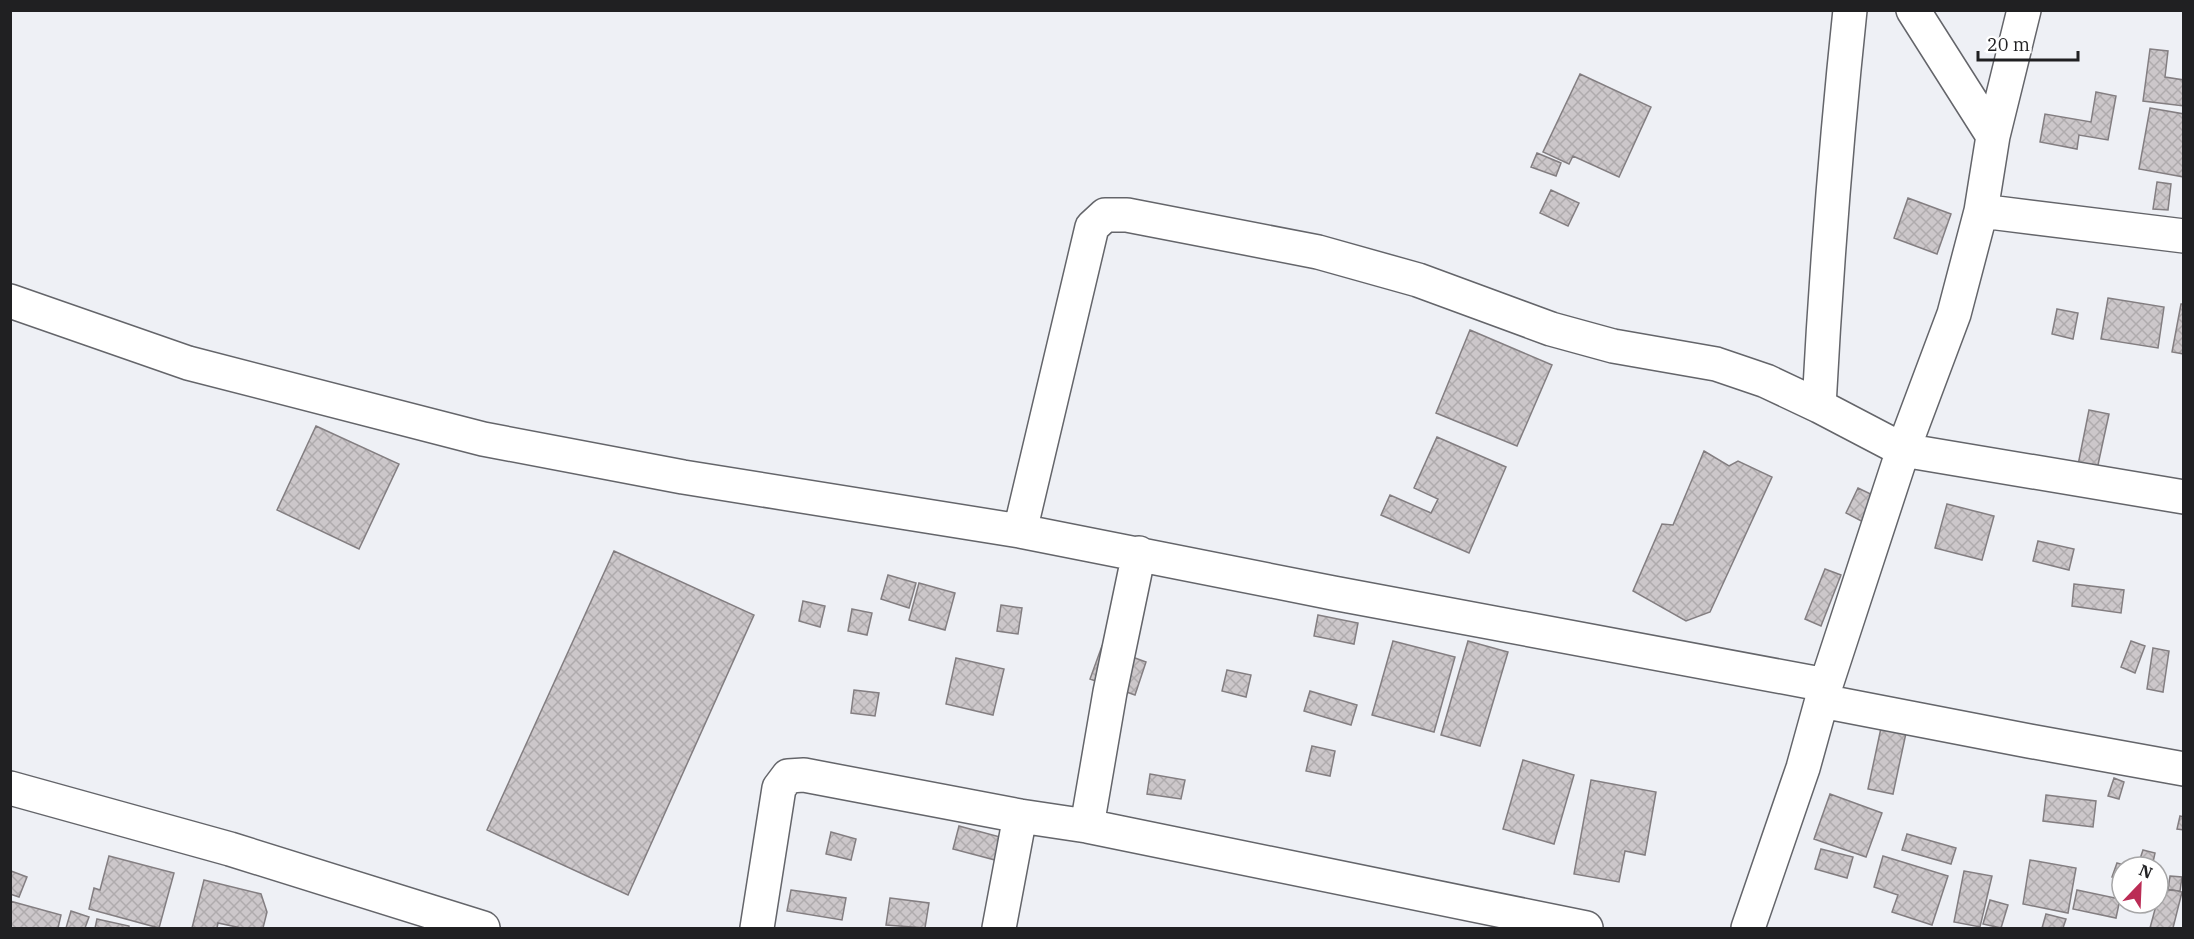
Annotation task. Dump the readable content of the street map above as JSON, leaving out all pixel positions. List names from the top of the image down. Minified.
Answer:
{"scale_bar":"20 m","north":"top right"}
